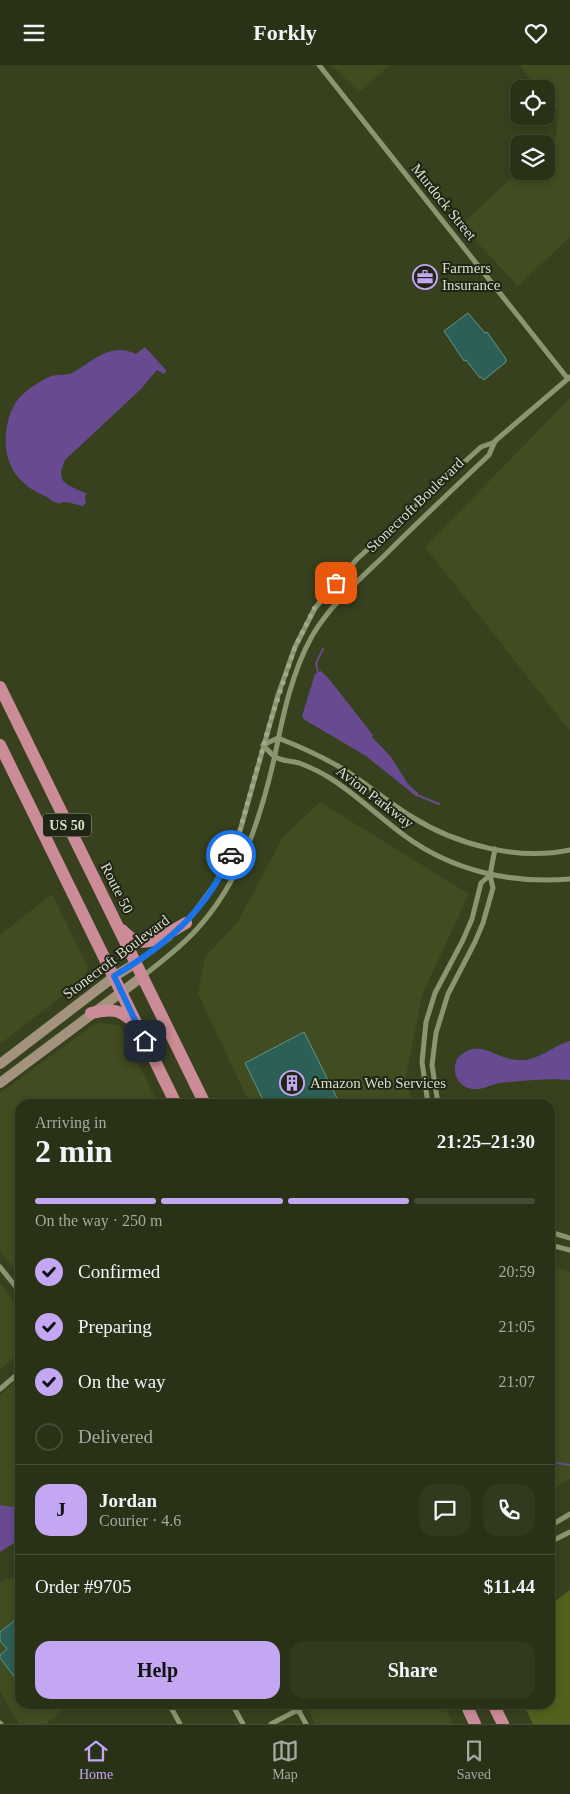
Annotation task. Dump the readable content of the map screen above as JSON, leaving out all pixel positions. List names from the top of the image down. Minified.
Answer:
{"streets":{"highway":["US 50","Route 50"],"main road":["Stonecroft Boulevard"],"street":["Murdock Street","Avion Parkway"]},"crossings":[["Murdock Street","Stonecroft Boulevard"],["Stonecroft Boulevard","Avion Parkway"],["Stonecroft Boulevard","US 50"],["Stonecroft Boulevard","Route 50"]],"places":{"office":["Farmers Insurance"],"building":["Amazon Web Services"]},"page":{"header":"Forkly","heading":["2 min","Arriving in","21:25–21:30"],"panel":["Jordan","Courier · 4.6","Order #9705","$11.44"],"bar":"On the way · 250 m","list":[["Confirmed","20:59"],["Preparing","21:05"],["On the way","21:07"],"Delivered"],"round":"J","buttons":["Help","Share"],"tabs":["Home","Map","Saved"]}}
